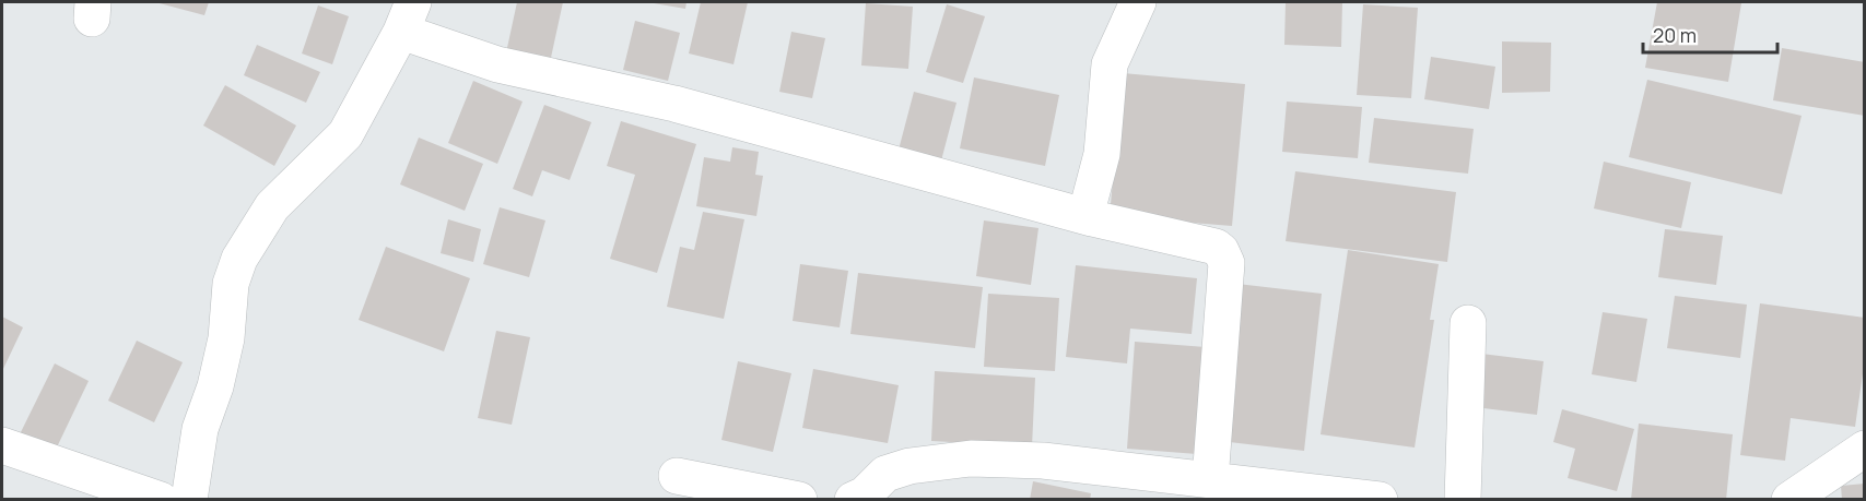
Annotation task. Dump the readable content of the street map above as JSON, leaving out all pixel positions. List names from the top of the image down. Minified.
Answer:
{"scale_bar":"20 m"}
